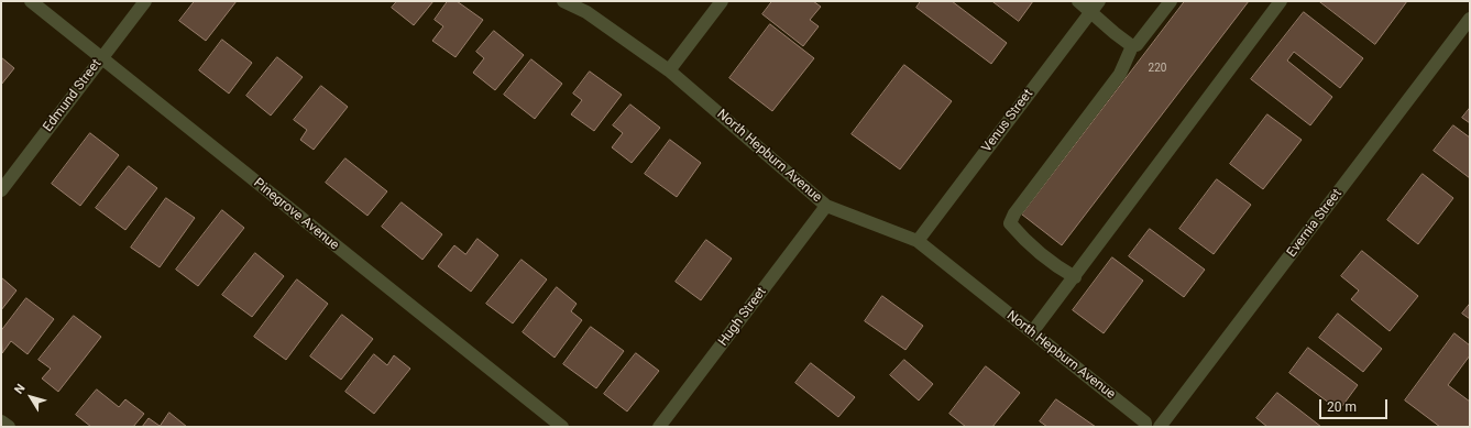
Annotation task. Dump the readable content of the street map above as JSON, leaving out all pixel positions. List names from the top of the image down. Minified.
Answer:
{"streets":{"street":["Edmund Street","Venus Street","North Hepburn Avenue","Pinegrove Avenue","Evernia Street","Hugh Street"]},"crossings":[["Edmund Street","Pinegrove Avenue"],["Venus Street","North Hepburn Avenue"],["North Hepburn Avenue","Hugh Street"]],"house_numbers":["220"],"scale_bar":"20 m","north":"top left"}
